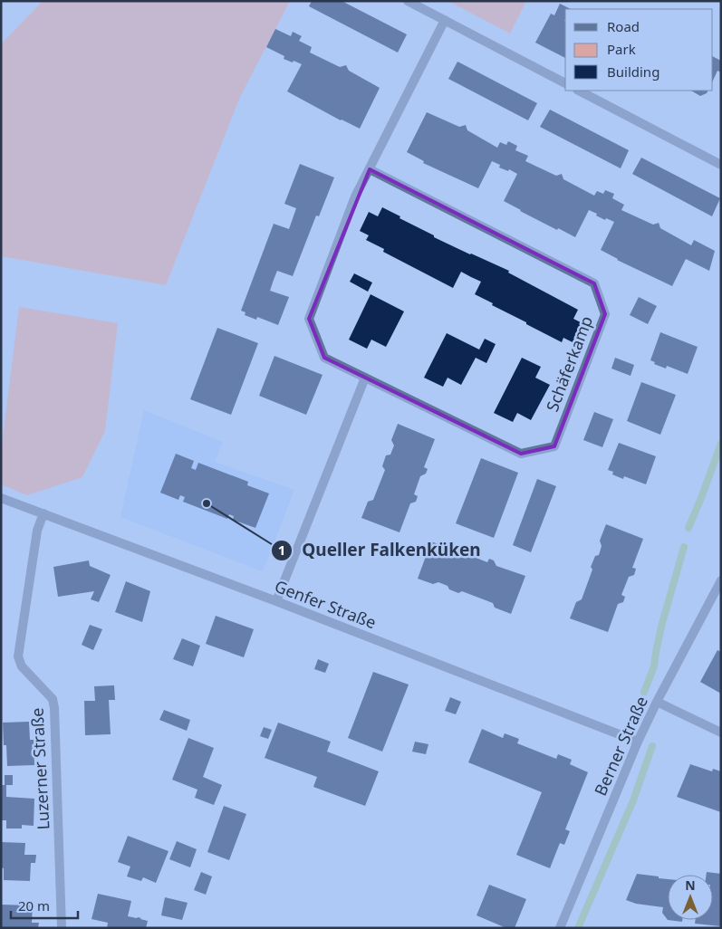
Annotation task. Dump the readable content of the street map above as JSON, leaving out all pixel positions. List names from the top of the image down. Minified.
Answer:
{"streets":{"street":["Schäferkamp","Genfer Straße","Berner Straße","Luzerner Straße"]},"crossings":[["Genfer Straße","Berner Straße"],["Genfer Straße","Luzerner Straße"]],"places":["Queller Falkenküken"],"legend":["Road","Park","Building"],"scale_bar":"20 m","north":"top"}
